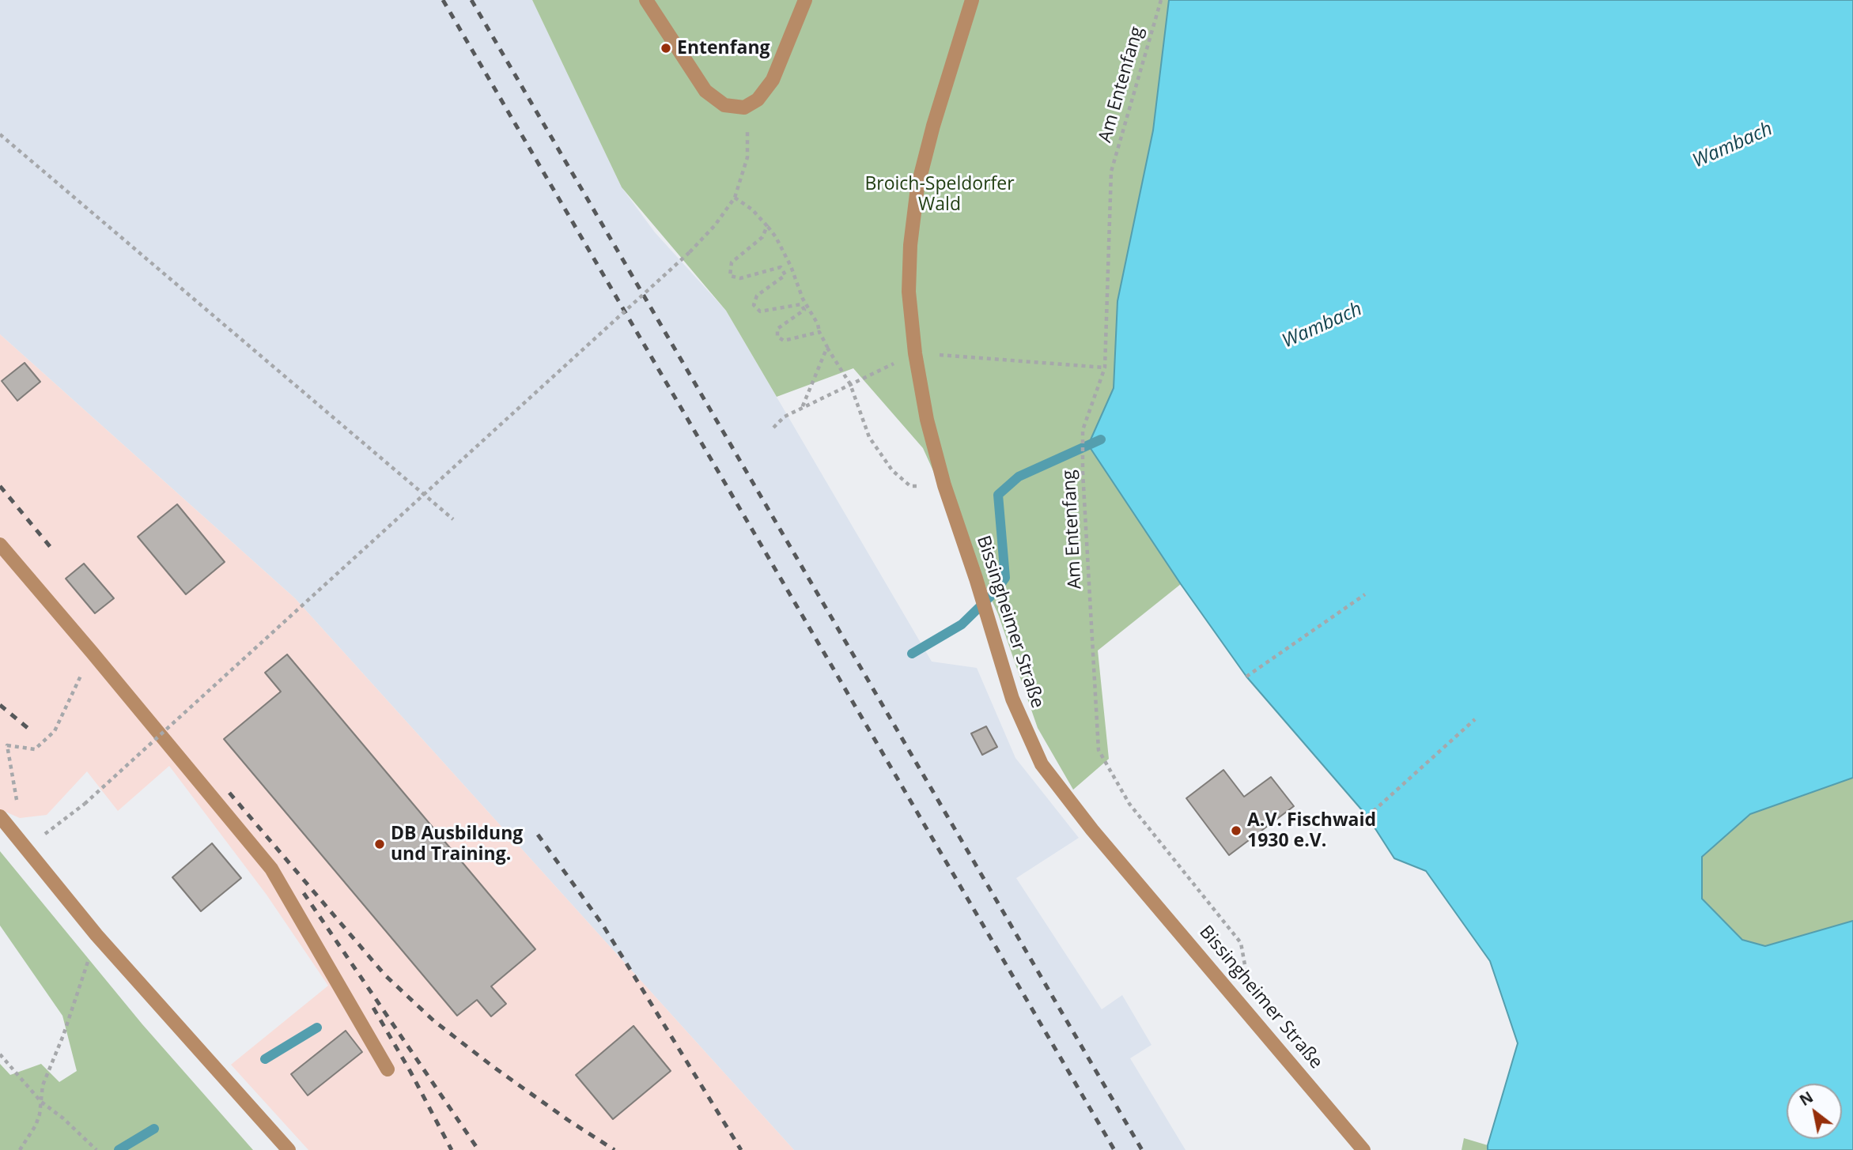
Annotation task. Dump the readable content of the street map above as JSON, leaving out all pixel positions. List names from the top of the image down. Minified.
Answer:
{"streets":{"street":["Bissingheimer Straße"],"path":["Am Entenfang"]},"water":["Wambach"],"parks":["Broich-Speldorfer Wald"],"places":["Entenfang","A.V. Fischwaid 1930 e.V.","DB Ausbildung und Training."],"north":"top left"}
